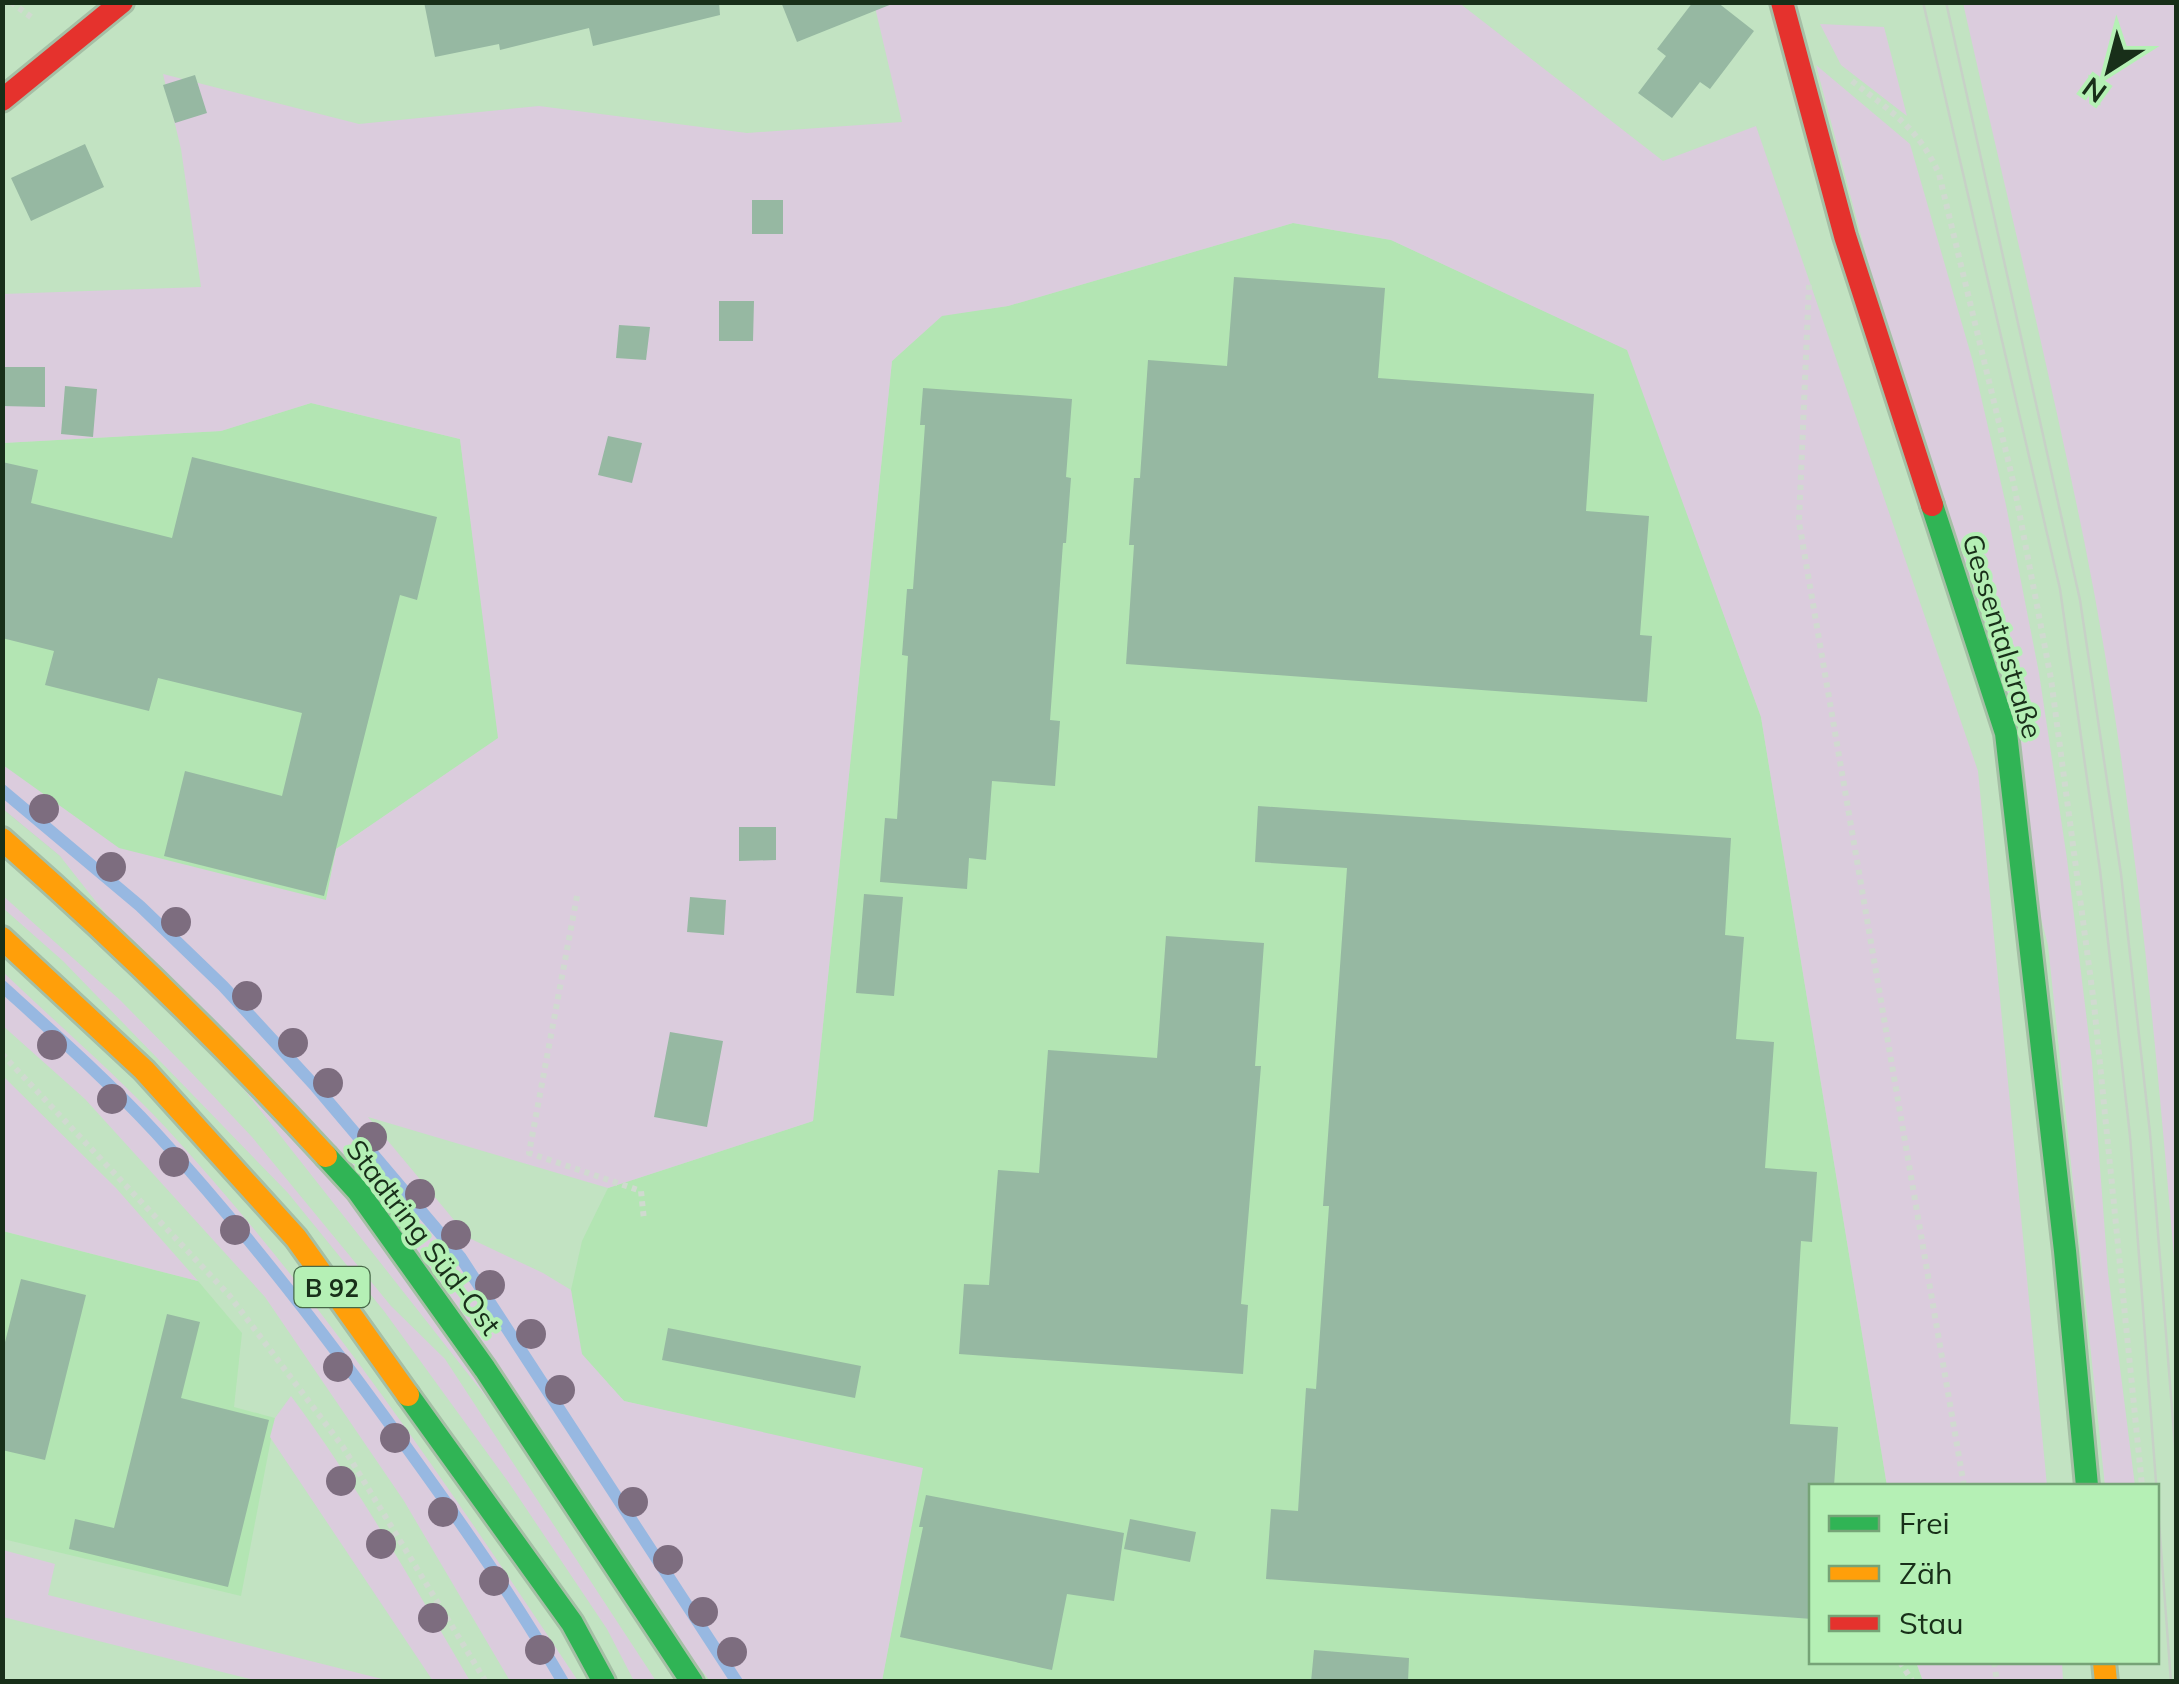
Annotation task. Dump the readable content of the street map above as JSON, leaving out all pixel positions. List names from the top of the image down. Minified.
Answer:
{"streets":{"main road":["Gessentalstraße","Stadtring Süd-Ost","B 92"]},"legend":["Frei","Zäh","Stau"],"north":"bottom left"}
